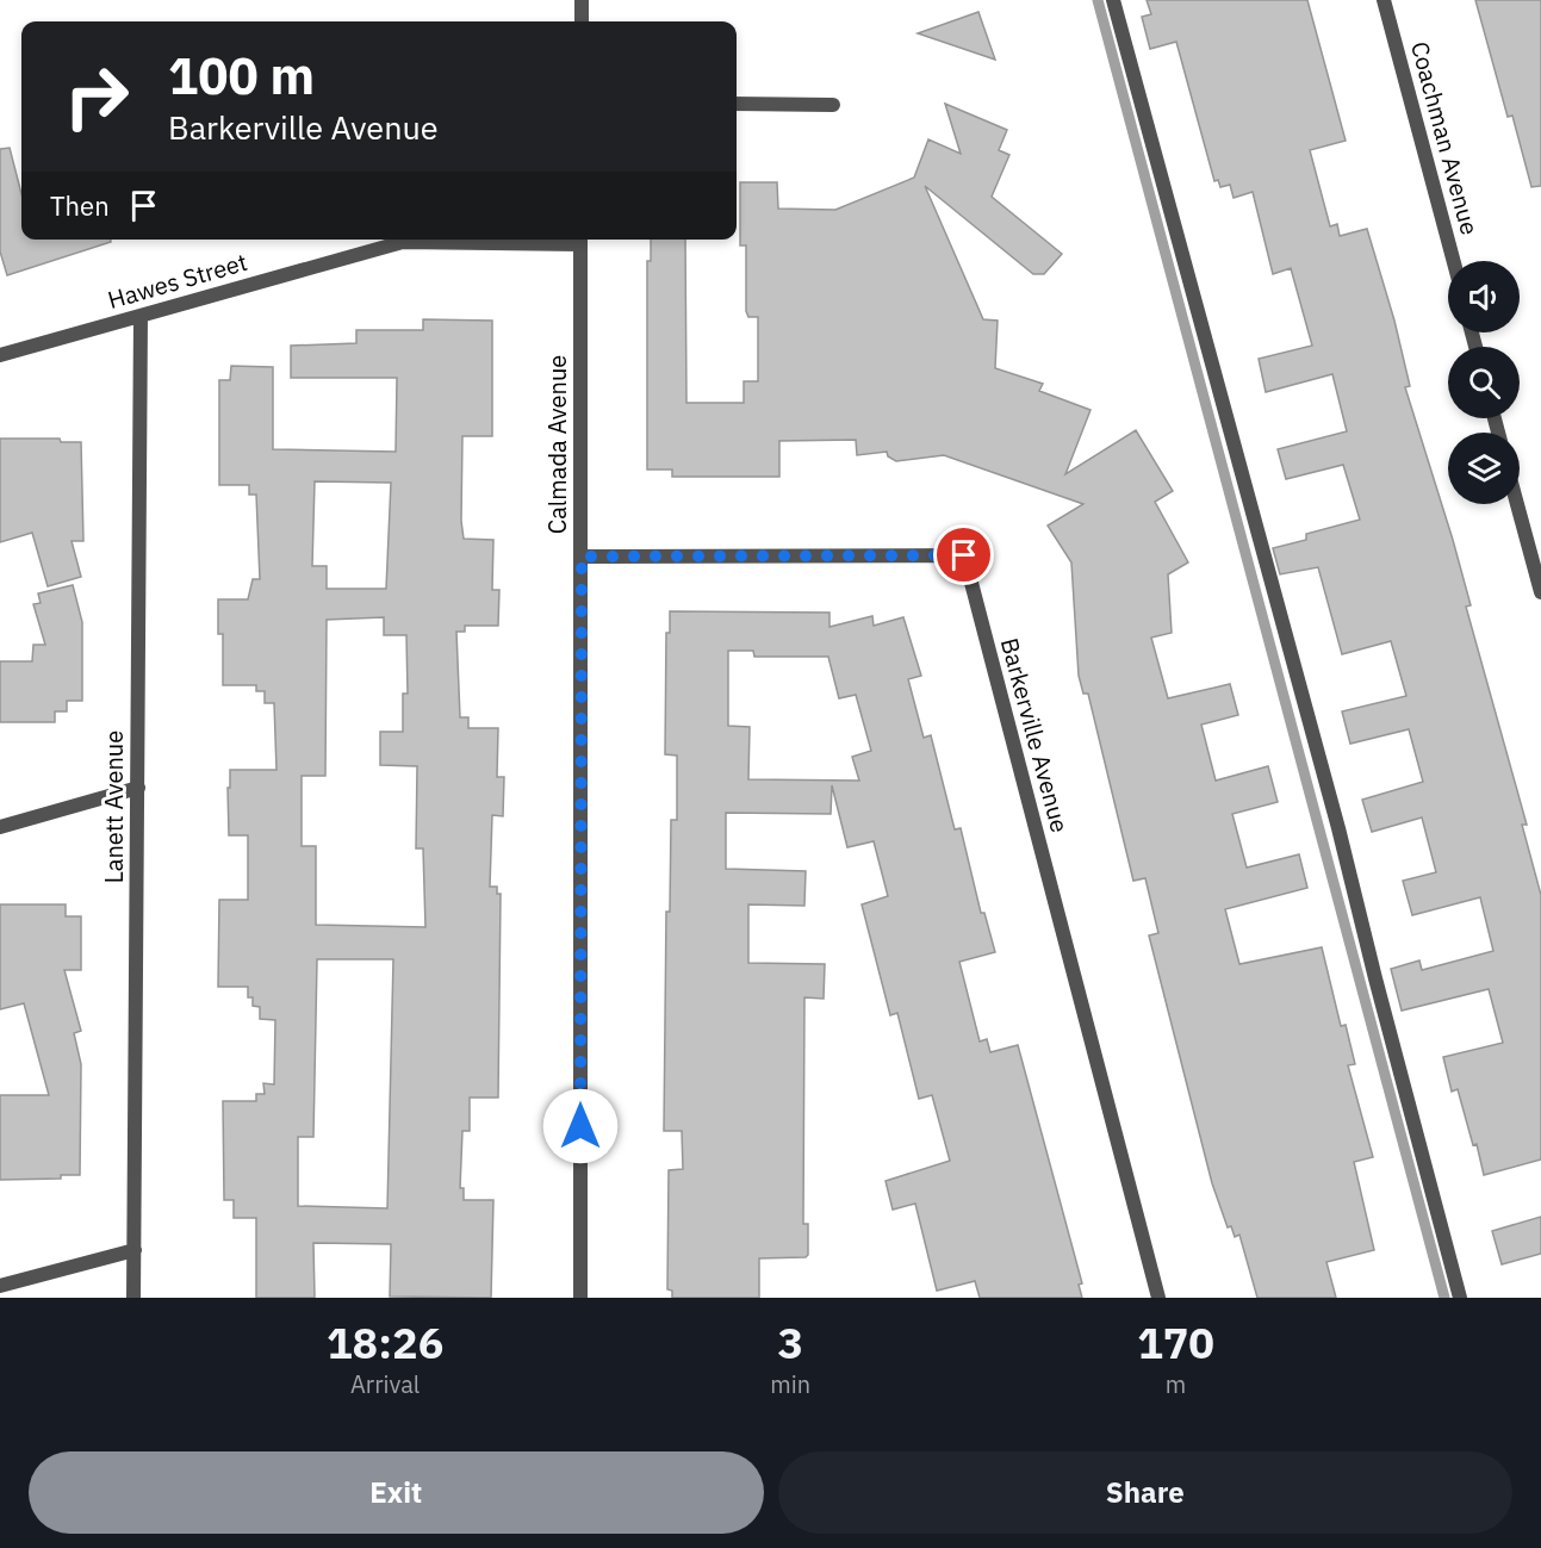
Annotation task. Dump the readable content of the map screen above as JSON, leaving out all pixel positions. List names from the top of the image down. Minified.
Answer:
{"streets":{"street":["Coachman Avenue","Hawes Street","Calmada Avenue","Barkerville Avenue","Lanett Avenue"]},"crossings":[["Hawes Street","Calmada Avenue"],["Hawes Street","Lanett Avenue"],["Calmada Avenue","Barkerville Avenue"]],"page":{"turn":["100 m","Barkerville Avenue"],"then":"Then","eta":["18:26","Arrival","3","min","170","m"],"buttons":["Exit","Share"]}}
